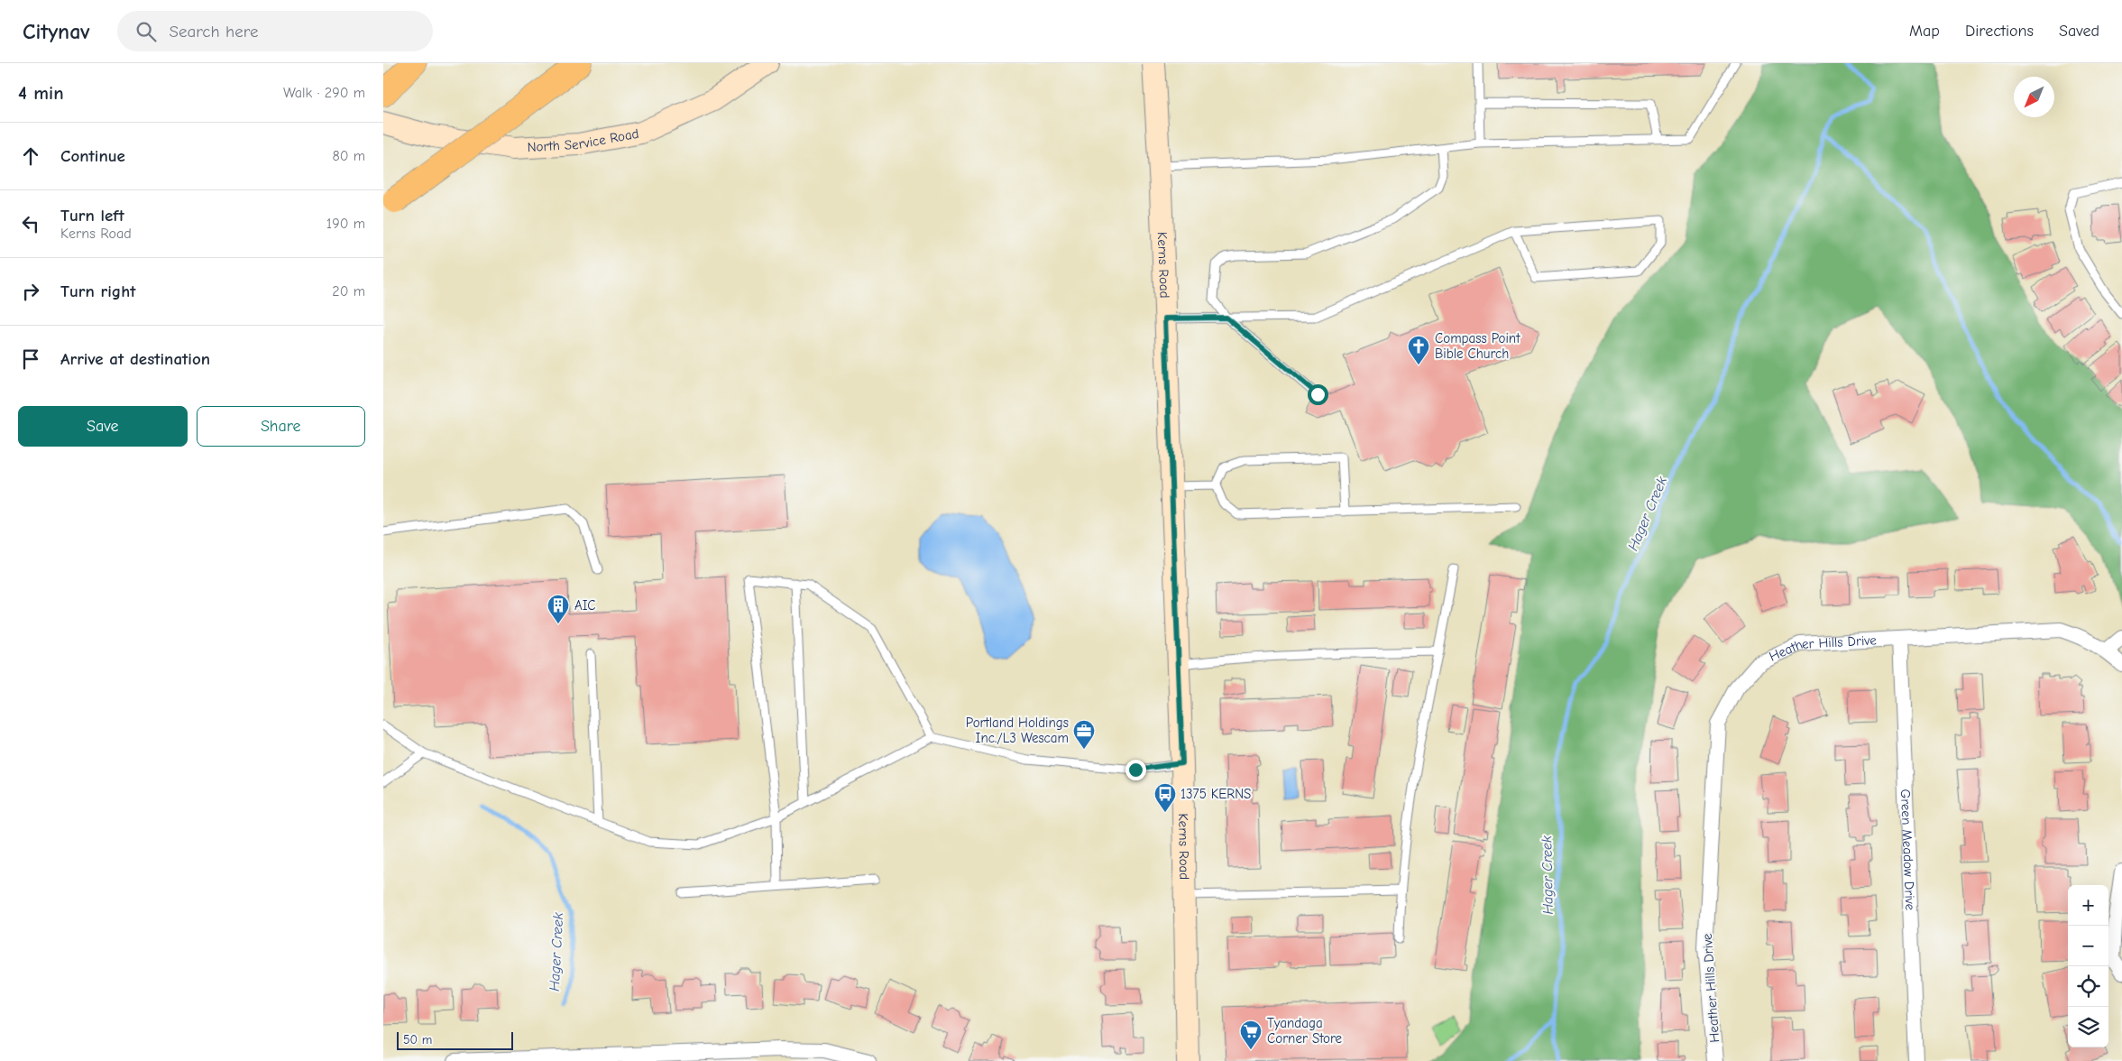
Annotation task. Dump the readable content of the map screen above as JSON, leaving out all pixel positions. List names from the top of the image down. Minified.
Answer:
{"streets":{"street":["North Service Road","Kerns Road","Heather Hills Drive","Green Meadow Drive"]},"crossings":[["Heather Hills Drive","Green Meadow Drive"]],"water":["Hager Creek"],"places":{"church":["Compass Point Bible Church"],"building":["AIC"],"office":["Portland Holdings Inc./L3 Wescam"],"bus stop":["1375 KERNS"],"supermarket":["Tyandaga Corner Store"]},"scale_bar":"50 m","north":"bottom left","page":{"header":"Citynav","search":"Search here","nav":["Map","Directions","Saved"],"heading":["4 min","Walk · 290 m"],"list":[["Continue","80 m"],["Turn left","Kerns Road","190 m"],["Turn right","20 m"],"Arrive at destination"],"buttons":["Save","Share"],"map_buttons":["+","−"],"scale":"50 m"}}
